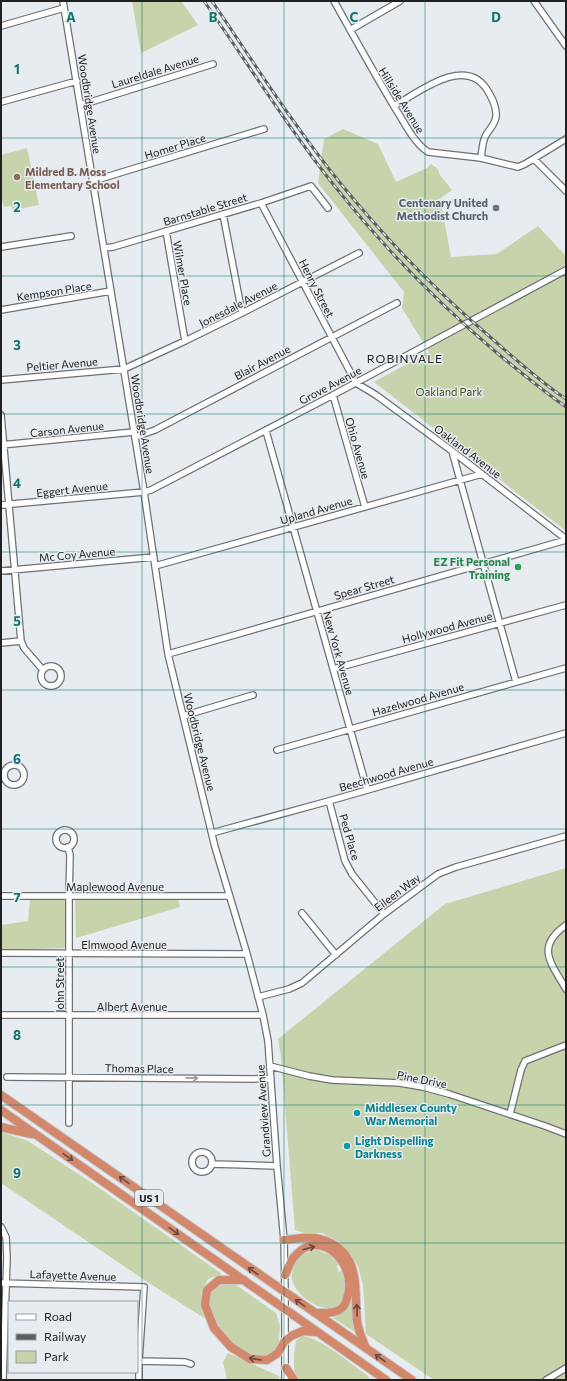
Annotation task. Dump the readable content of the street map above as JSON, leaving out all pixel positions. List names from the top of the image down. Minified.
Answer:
{"streets":{"highway":["US 1"],"street":["Laureldale Avenue","Hillside Avenue","Woodbridge Avenue","Homer Place","Barnstable Street","Wilmer Place","Henry Street","Kempson Place","Jonesdale Avenue","Blair Avenue","Peltier Avenue","Grove Avenue","Carson Avenue","Ohio Avenue","Oakland Avenue","Eggert Avenue","Upland Avenue","Mc Coy Avenue","Spear Street","Hollywood Avenue","New York Avenue","Hazelwood Avenue","Beechwood Avenue","Ped Place","Maplewood Avenue","Eileen Way","Elmwood Avenue","John Street","Albert Avenue","Thomas Place","Pine Drive","Grandview Avenue","Lafayette Avenue"]},"crossings":[["Laureldale Avenue","Woodbridge Avenue"],["Woodbridge Avenue","Homer Place"],["Woodbridge Avenue","Barnstable Street"],["Woodbridge Avenue","Kempson Place"],["Woodbridge Avenue","Jonesdale Avenue"],["Woodbridge Avenue","Blair Avenue"],["Woodbridge Avenue","Peltier Avenue"],["Woodbridge Avenue","Grove Avenue"],["Woodbridge Avenue","Carson Avenue"],["Woodbridge Avenue","Eggert Avenue"],["Woodbridge Avenue","Upland Avenue"],["Woodbridge Avenue","Mc Coy Avenue"],["Woodbridge Avenue","Spear Street"],["Woodbridge Avenue","Beechwood Avenue"],["Woodbridge Avenue","Grandview Avenue"],["Barnstable Street","Wilmer Place"],["Barnstable Street","Henry Street"],["Wilmer Place","Jonesdale Avenue"],["Henry Street","Jonesdale Avenue"],["Henry Street","Blair Avenue"],["Henry Street","Grove Avenue"],["Henry Street","Oakland Avenue"],["Jonesdale Avenue","Peltier Avenue"],["Blair Avenue","Carson Avenue"],["Grove Avenue","Ohio Avenue"],["Grove Avenue","Oakland Avenue"],["Grove Avenue","Eggert Avenue"],["Grove Avenue","New York Avenue"],["Ohio Avenue","Upland Avenue"],["Oakland Avenue","Upland Avenue"],["Oakland Avenue","Spear Street"],["Upland Avenue","New York Avenue"],["Spear Street","New York Avenue"],["Hollywood Avenue","New York Avenue"],["New York Avenue","Hazelwood Avenue"],["New York Avenue","Beechwood Avenue"],["Beechwood Avenue","Ped Place"],["Ped Place","Eileen Way"],["Maplewood Avenue","John Street"],["Maplewood Avenue","Grandview Avenue"],["Eileen Way","Grandview Avenue"],["Elmwood Avenue","John Street"],["Elmwood Avenue","Grandview Avenue"],["John Street","Albert Avenue"],["John Street","Thomas Place"],["Albert Avenue","Grandview Avenue"],["Thomas Place","Grandview Avenue"],["Pine Drive","Grandview Avenue"],["Grandview Avenue","US 1"]],"one_way":["Thomas Place"],"districts":["ROBINVALE"],"parks":["Oakland Park"],"places":["Mildred B. Moss Elementary School","Centenary United Methodist Church","EZ Fit Personal Training","Middlesex County War Memorial","Light Dispelling Darkness"],"legend":["Road","Railway","Park"],"grid":{"columns":["A","B","C","D"],"rows":["1","2","3","4","5","6","7","8","9"]}}
